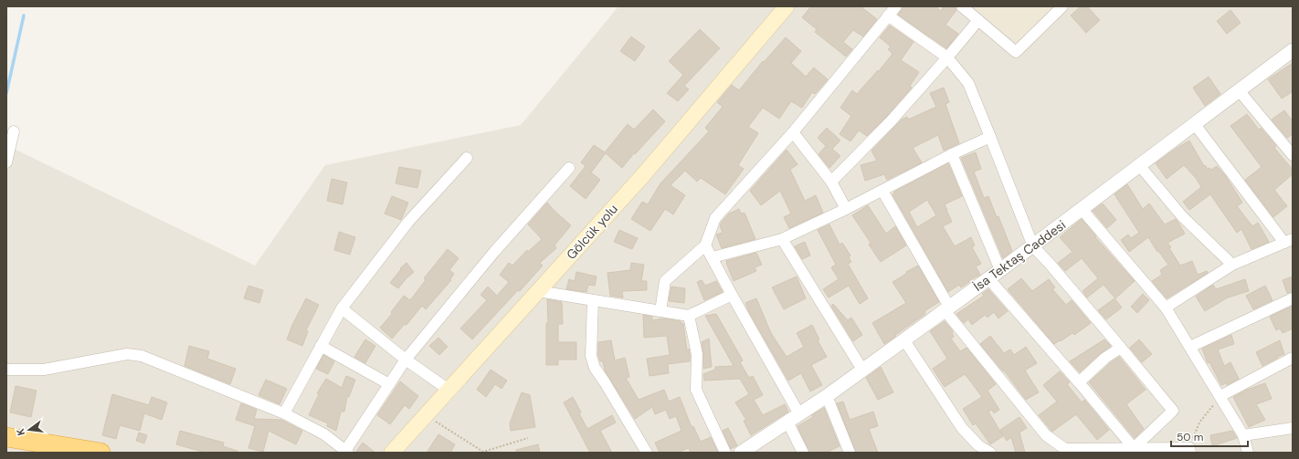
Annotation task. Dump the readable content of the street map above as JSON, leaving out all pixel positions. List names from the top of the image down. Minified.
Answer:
{"streets":{"main road":["Gölcük yolu"],"street":["İsa Tektaş Caddesi"]},"scale_bar":"50 m","north":"left"}
